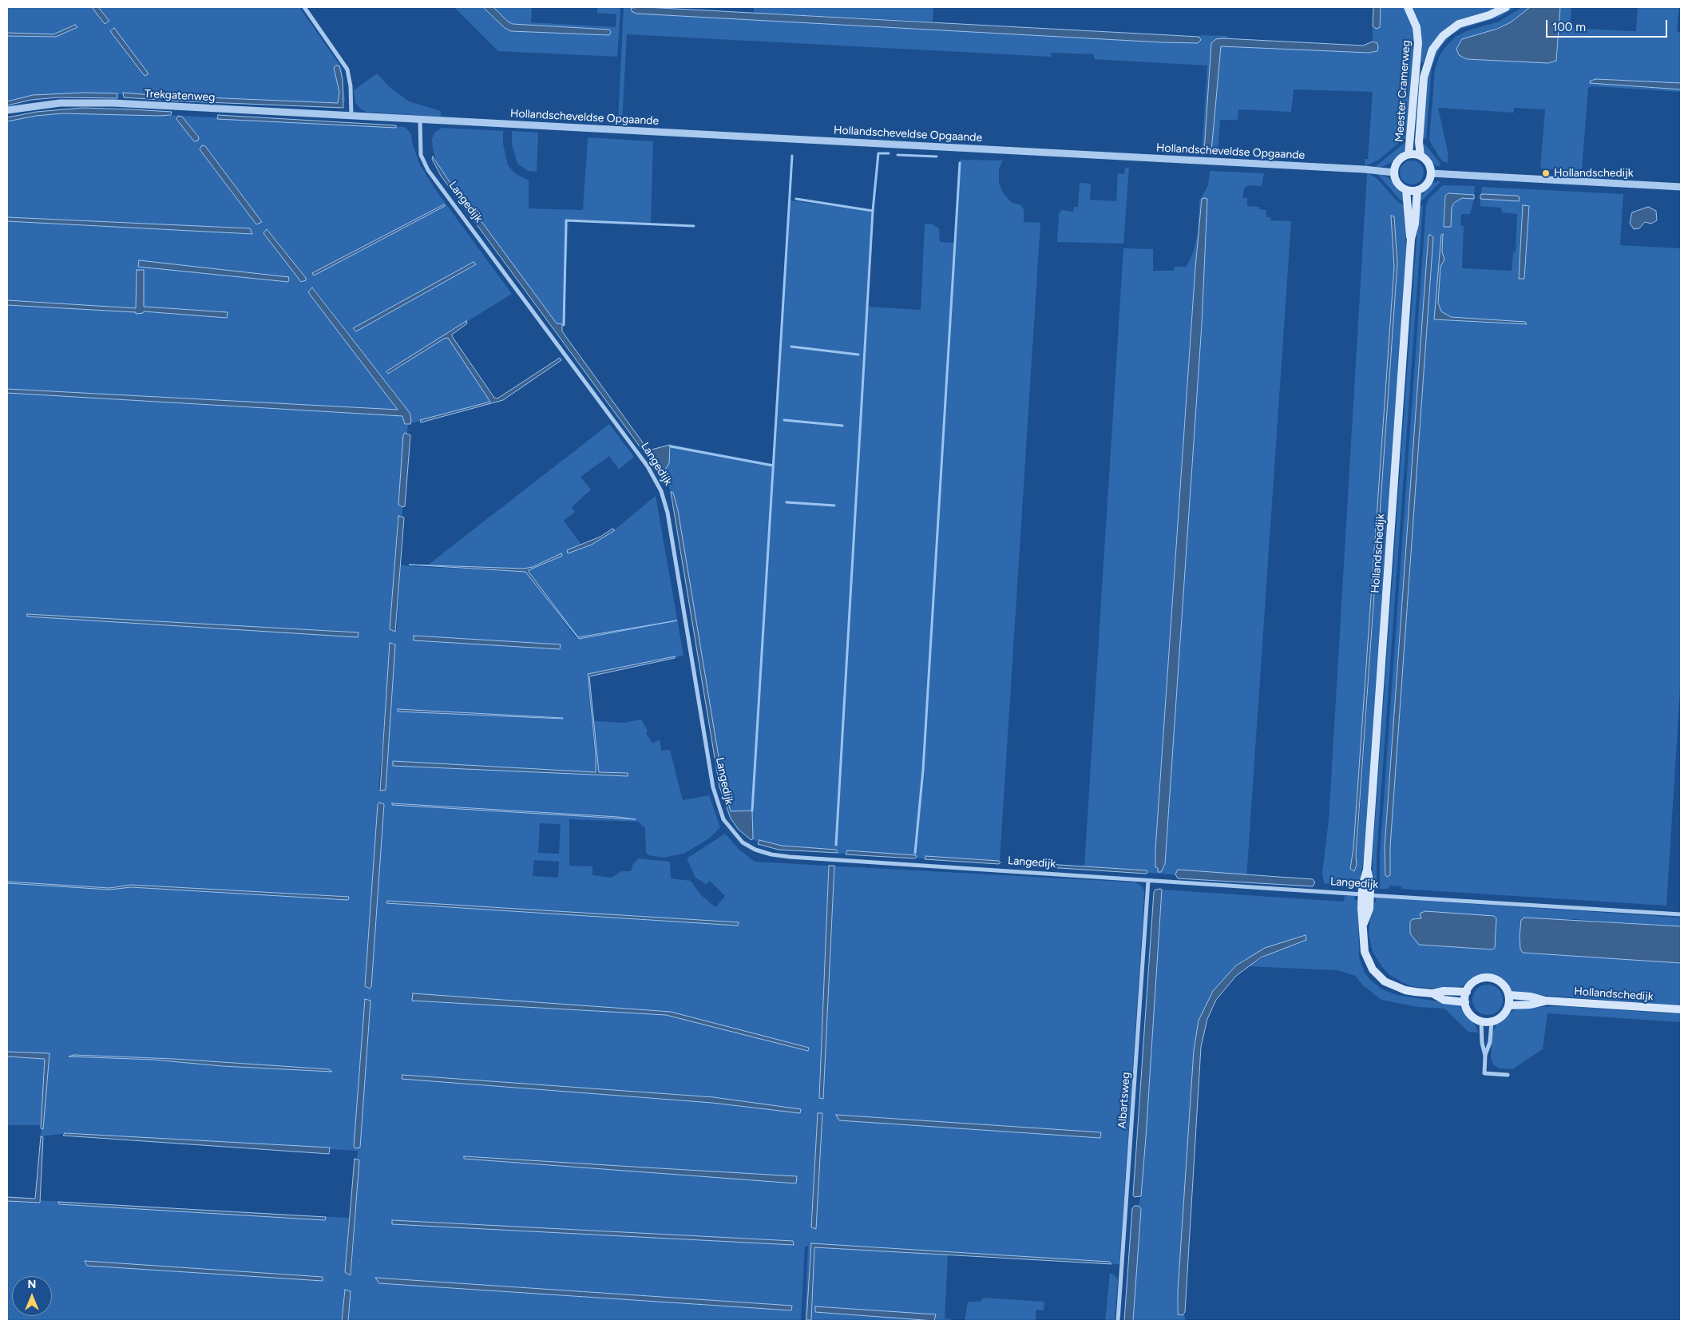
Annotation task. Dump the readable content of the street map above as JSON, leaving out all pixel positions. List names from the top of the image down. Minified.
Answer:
{"streets":{"main road":["Meester Cramerweg","Hollandschedijk"],"street":["Trekgatenweg","Hollandscheveldse Opgaande","Langedijk","Albartsweg"]},"crossings":[["Meester Cramerweg","Hollandscheveldse Opgaande"],["Meester Cramerweg","Hollandschedijk"],["Hollandscheveldse Opgaande","Langedijk"],["Hollandscheveldse Opgaande","Hollandschedijk"],["Langedijk","Hollandschedijk"],["Langedijk","Albartsweg"]],"places":["Hollandschedijk"],"scale_bar":"100 m","north":"top"}
